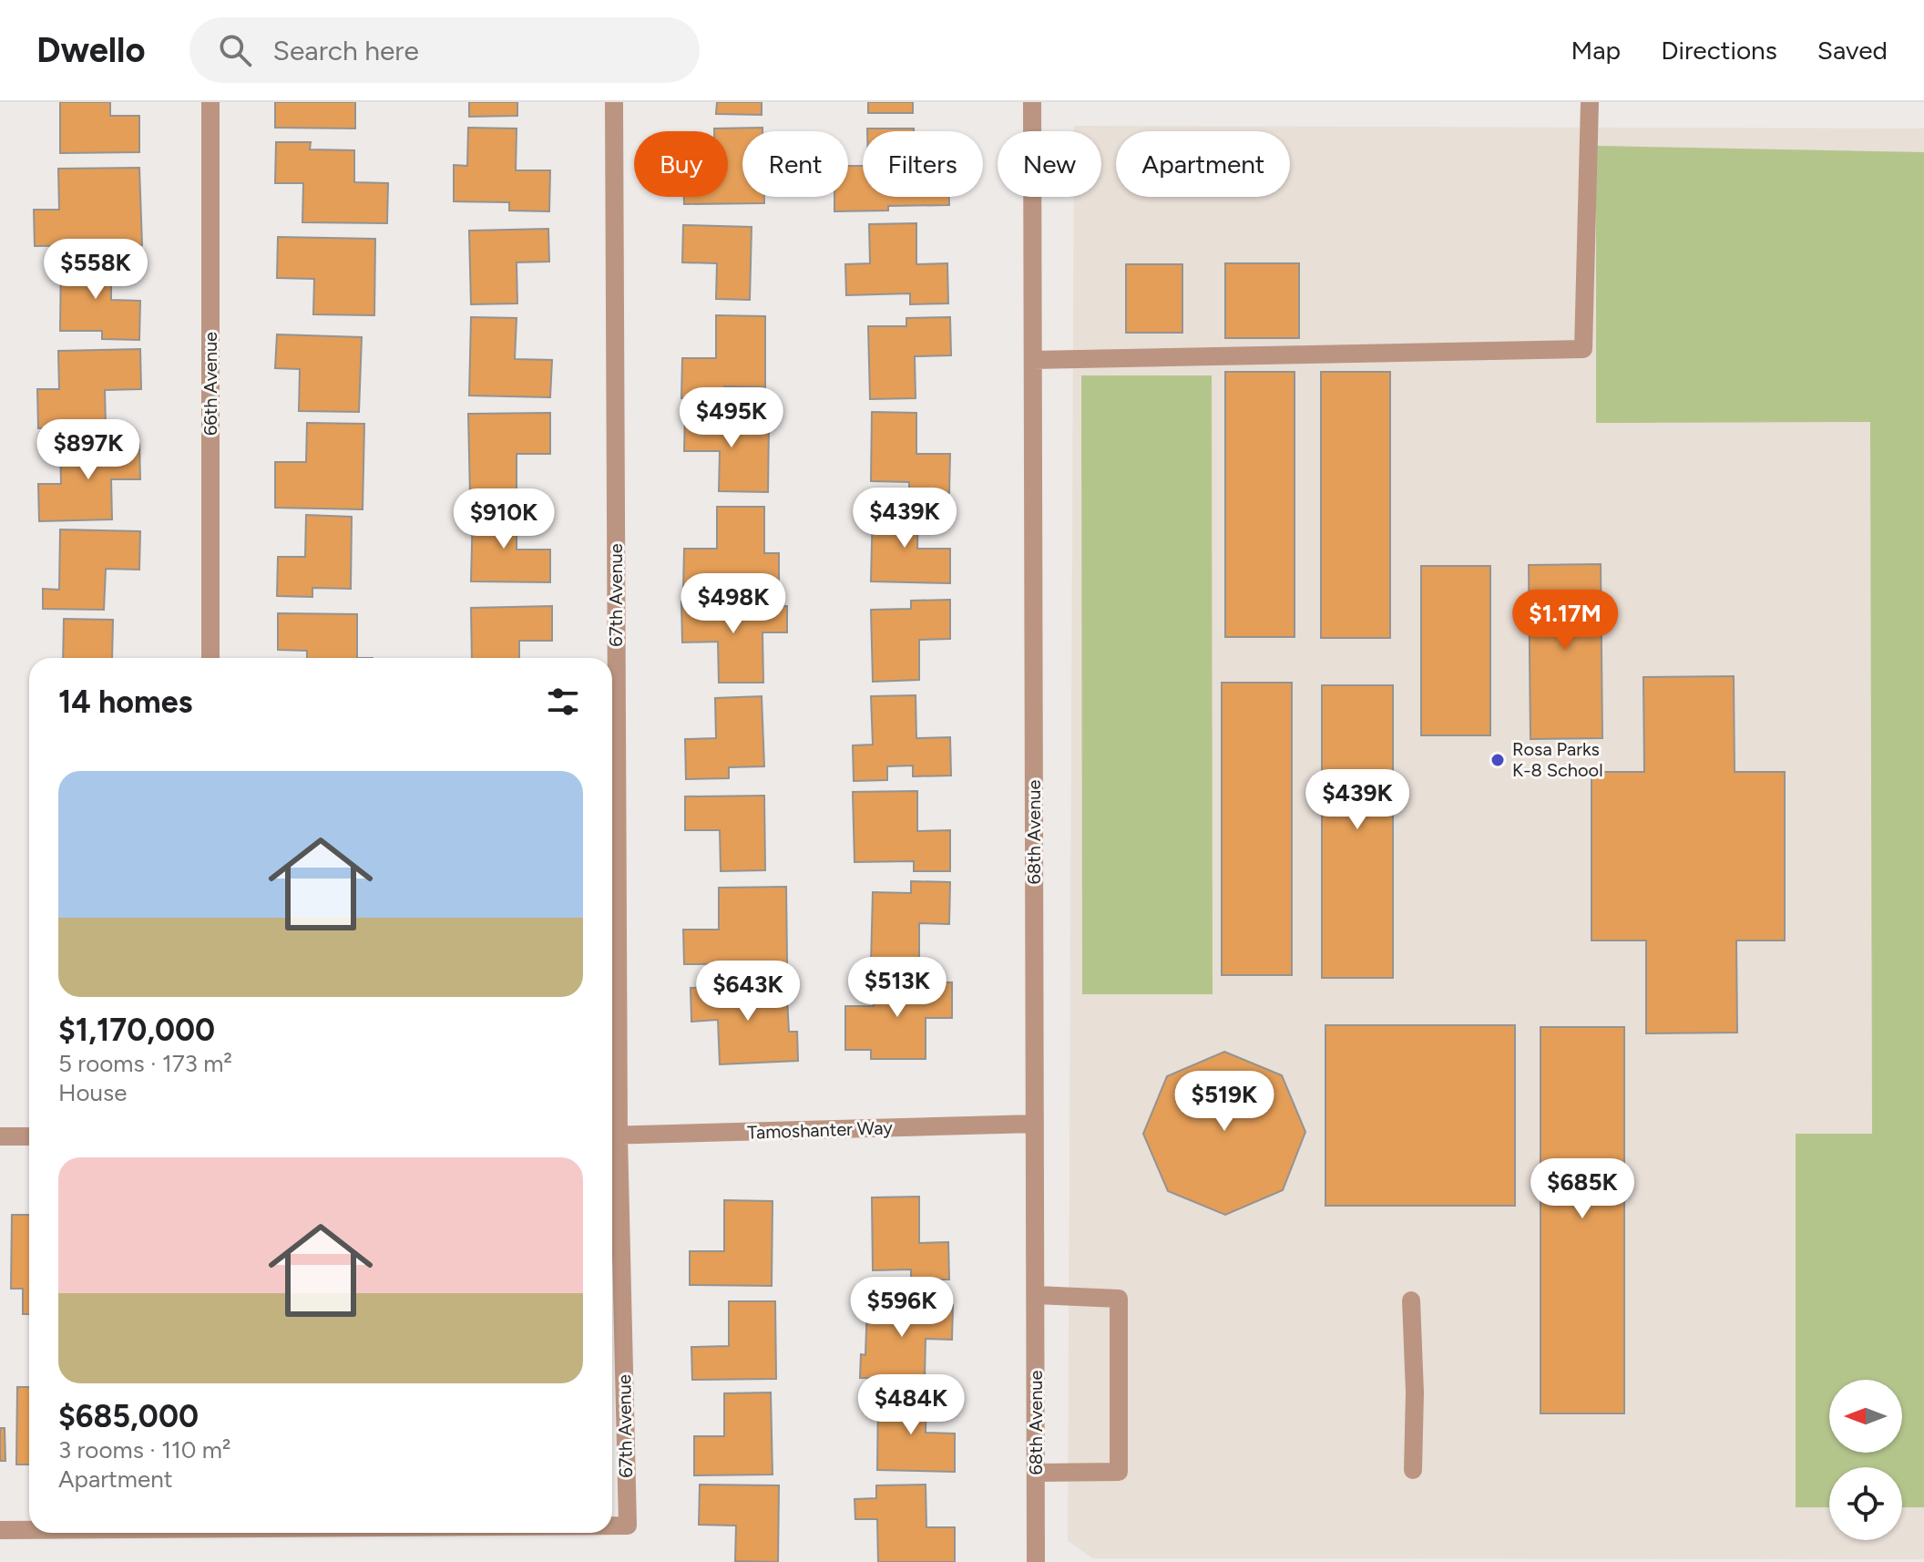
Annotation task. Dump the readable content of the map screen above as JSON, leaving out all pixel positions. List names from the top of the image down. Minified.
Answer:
{"streets":{"street":["66th Avenue","67th Avenue","68th Avenue","Tamoshanter Way"]},"crossings":[["67th Avenue","Tamoshanter Way"],["68th Avenue","Tamoshanter Way"]],"places":["Rosa Parks K-8 School"],"north":"left","page":{"header":"Dwello","search":"Search here","nav":["Map","Directions","Saved"],"chip":["Buy","Rent","Filters","New","Apartment"],"price":["$558K","$495K","$897K","$439K","$910K","$498K","$1.17M","$439K","$513K","$643K","$519K","$685K","$596K","$484K"],"heading":"14 homes","list":[{"name":"$1,170,000","note":"5 rooms · 173 m² · House"},{"name":"$685,000","note":"3 rooms · 110 m² · Apartment"}]}}
